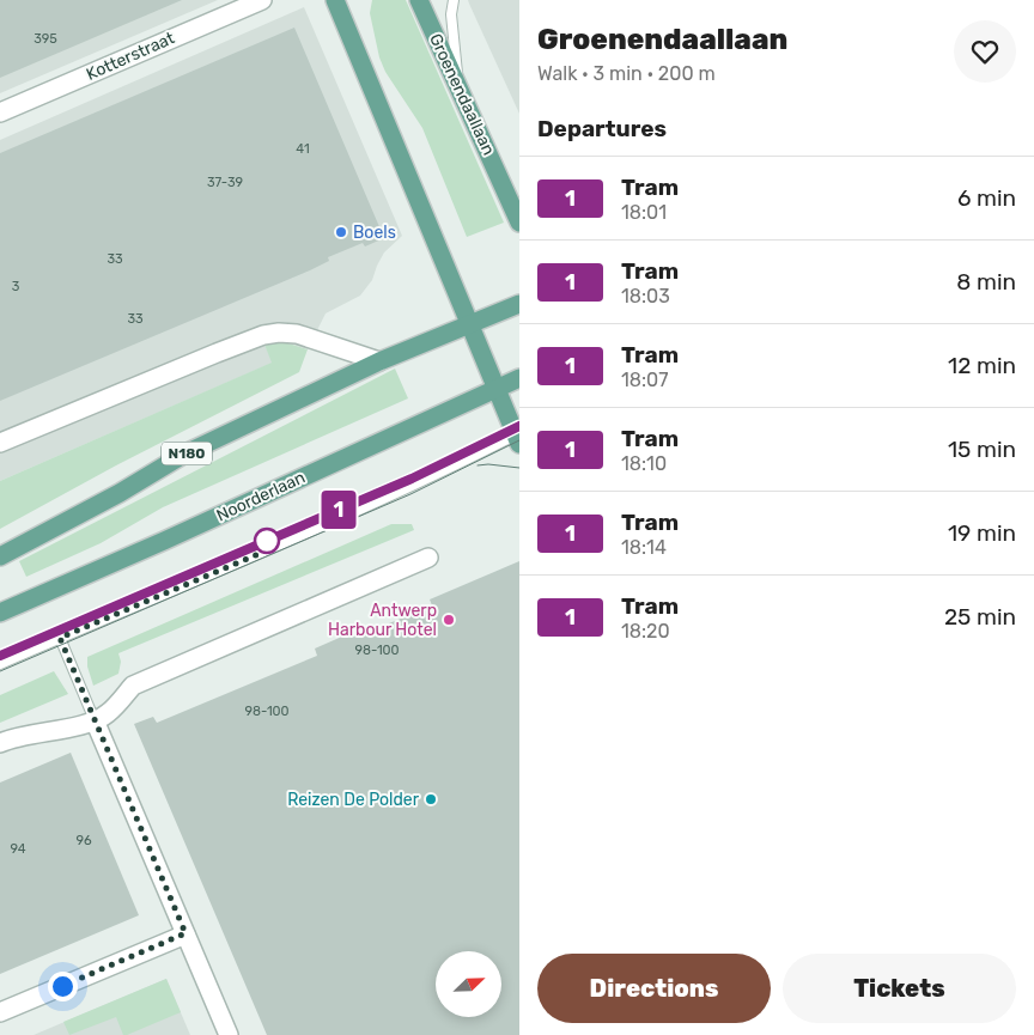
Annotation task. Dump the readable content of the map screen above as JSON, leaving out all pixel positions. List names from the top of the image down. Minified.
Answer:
{"streets":{"main road":["Groenendaallaan","N180","Noorderlaan"],"street":["Kotterstraat"]},"places":["Boels","Antwerp Harbour Hotel","Reizen De Polder"],"lines":["tram line 1"],"house_numbers":["395","41","37-39","33","3","33","98-100","98-100","96","94"],"north":"top right","page":{"on_map":"1","heading":[["Groenendaallaan","Walk · 3 min · 200 m"],"Departures"],"list":[{"mark":"1","name":"Tram","note":"18:01","value":"6 min"},{"mark":"1","name":"Tram","note":"18:03","value":"8 min"},{"mark":"1","name":"Tram","note":"18:07","value":"12 min"},{"mark":"1","name":"Tram","note":"18:10","value":"15 min"},{"mark":"1","name":"Tram","note":"18:14","value":"19 min"},{"mark":"1","name":"Tram","note":"18:20","value":"25 min"}],"buttons":["Directions","Tickets"]}}
